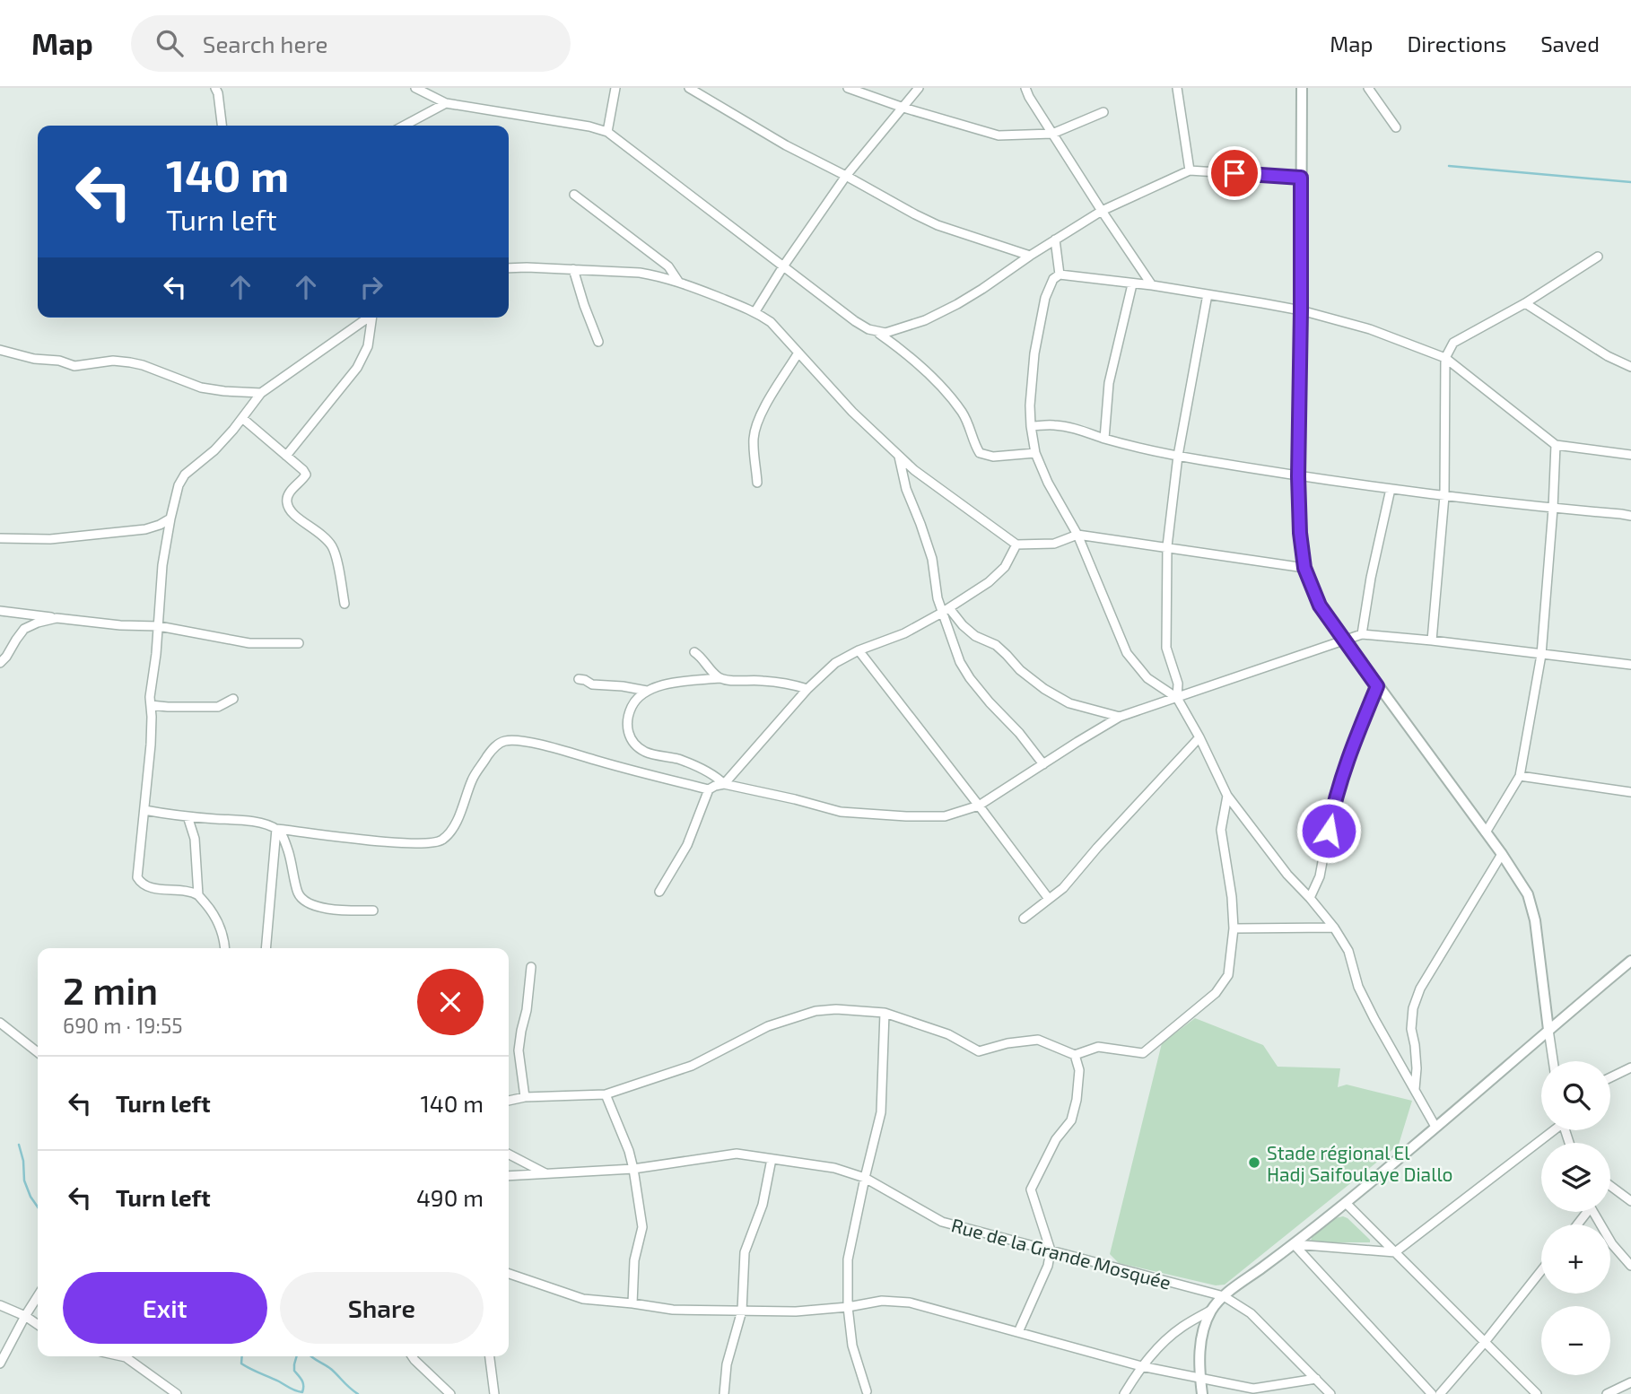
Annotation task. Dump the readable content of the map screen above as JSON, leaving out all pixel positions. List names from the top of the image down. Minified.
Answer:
{"streets":{"street":["Rue de la Grande Mosquée"]},"places":["Stade régional El Hadj Saifoulaye Diallo"],"page":{"header":"Map","search":"Search here","nav":["Map","Directions","Saved"],"turn":["140 m","Turn left"],"heading":["2 min","690 m · 19:55"],"list":[{"name":"Turn left","value":"140 m"},{"name":"Turn left","value":"490 m"}],"map_buttons":["+","−"],"buttons":["Exit","Share"]}}
